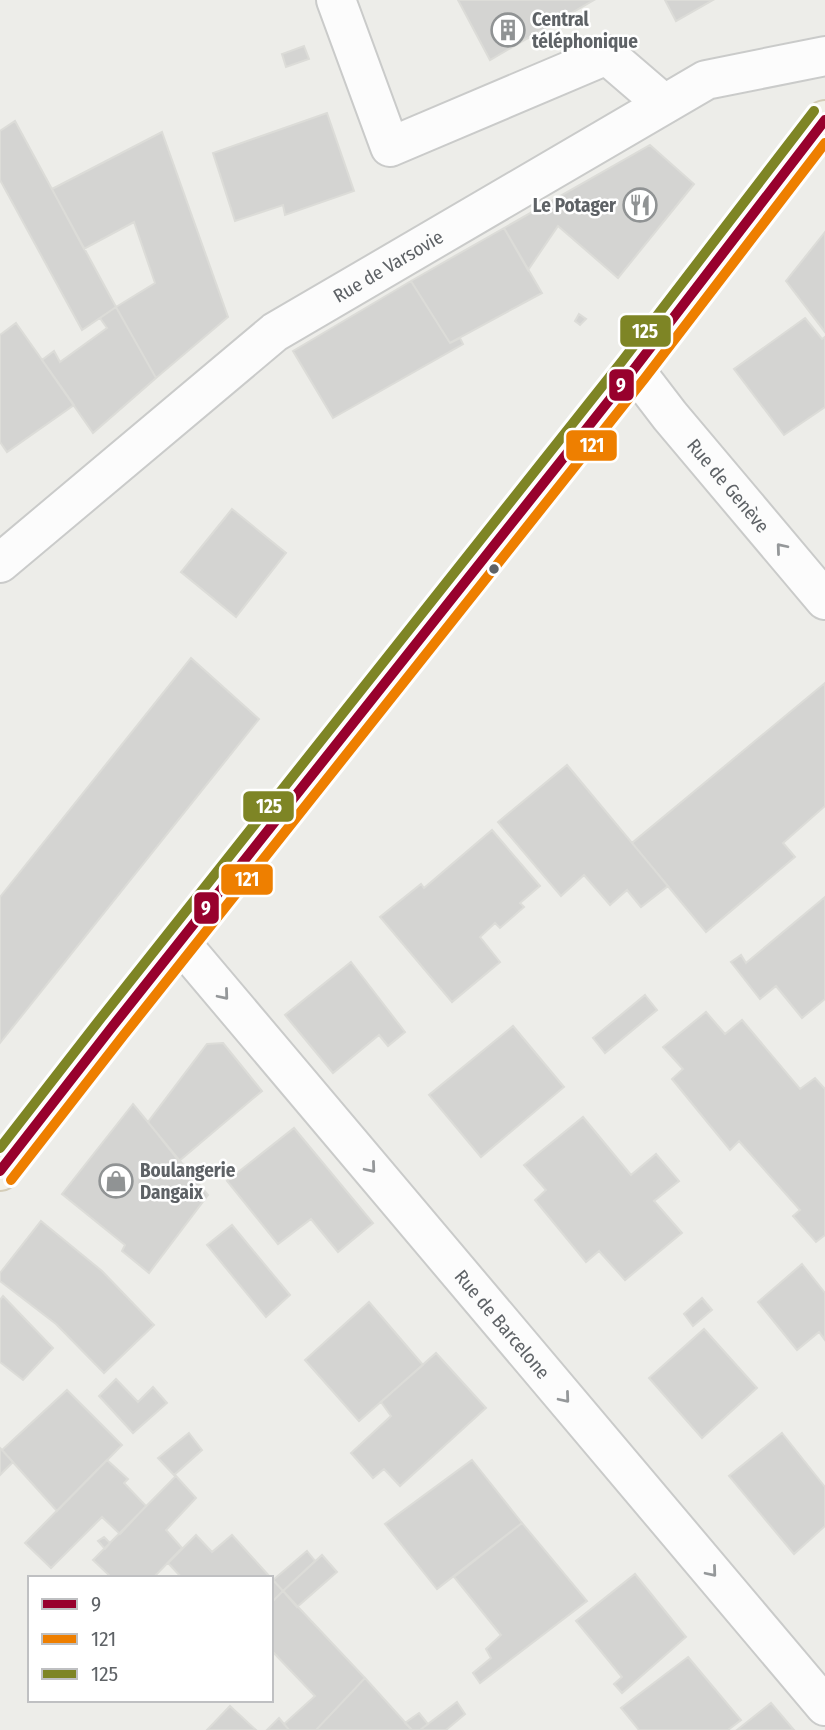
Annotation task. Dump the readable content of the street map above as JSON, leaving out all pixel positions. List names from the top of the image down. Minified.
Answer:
{"streets":{"street":["Rue de Varsovie","Rue de Genève","Rue de Barcelone"]},"one_way":["Rue de Genève","Rue de Barcelone"],"places":{"building":["Central téléphonique"],"restaurant":["Le Potager"],"shop":["Boulangerie Dangaix"]},"lines":["transit line 125","transit line 9","transit line 121"],"legend":["9","121","125"]}
